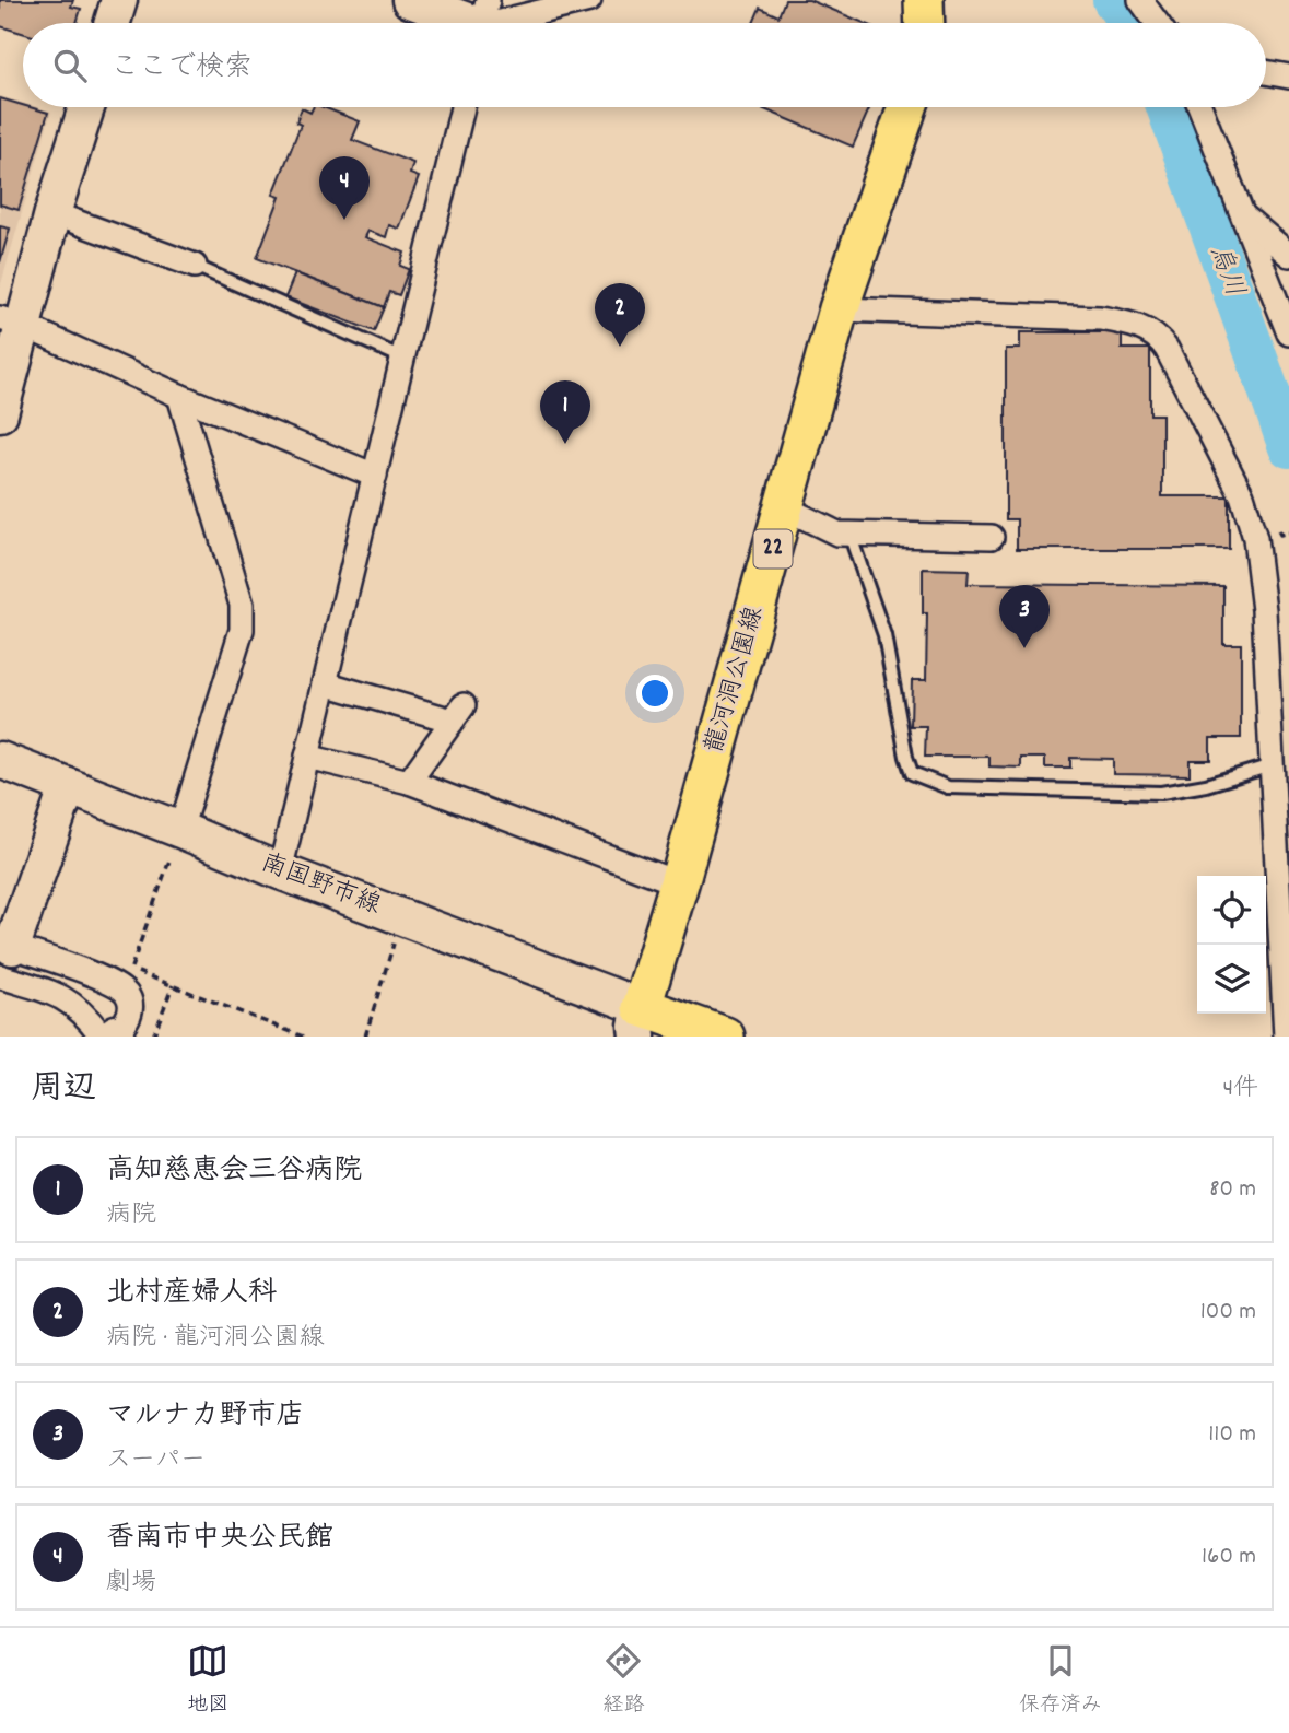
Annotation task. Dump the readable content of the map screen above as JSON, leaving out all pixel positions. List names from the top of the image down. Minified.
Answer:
{"streets":{"main road":["22","龍河洞公園線","南国野市線"]},"crossings":[["龍河洞公園線","南国野市線"]],"water":["烏川"],"page":{"search":"ここで検索","pins":["4","2","1","3"],"heading":["周辺","4件"],"list":[{"mark":"1","name":"高知慈恵会三谷病院","note":"病院","value":"80 m"},{"mark":"2","name":"北村産婦人科","note":"病院 · 龍河洞公園線","value":"100 m"},{"mark":"3","name":"マルナカ野市店","note":"スーパー","value":"110 m"},{"mark":"4","name":"香南市中央公民館","note":"劇場","value":"160 m"}],"nav":["地図","経路","保存済み"]}}
